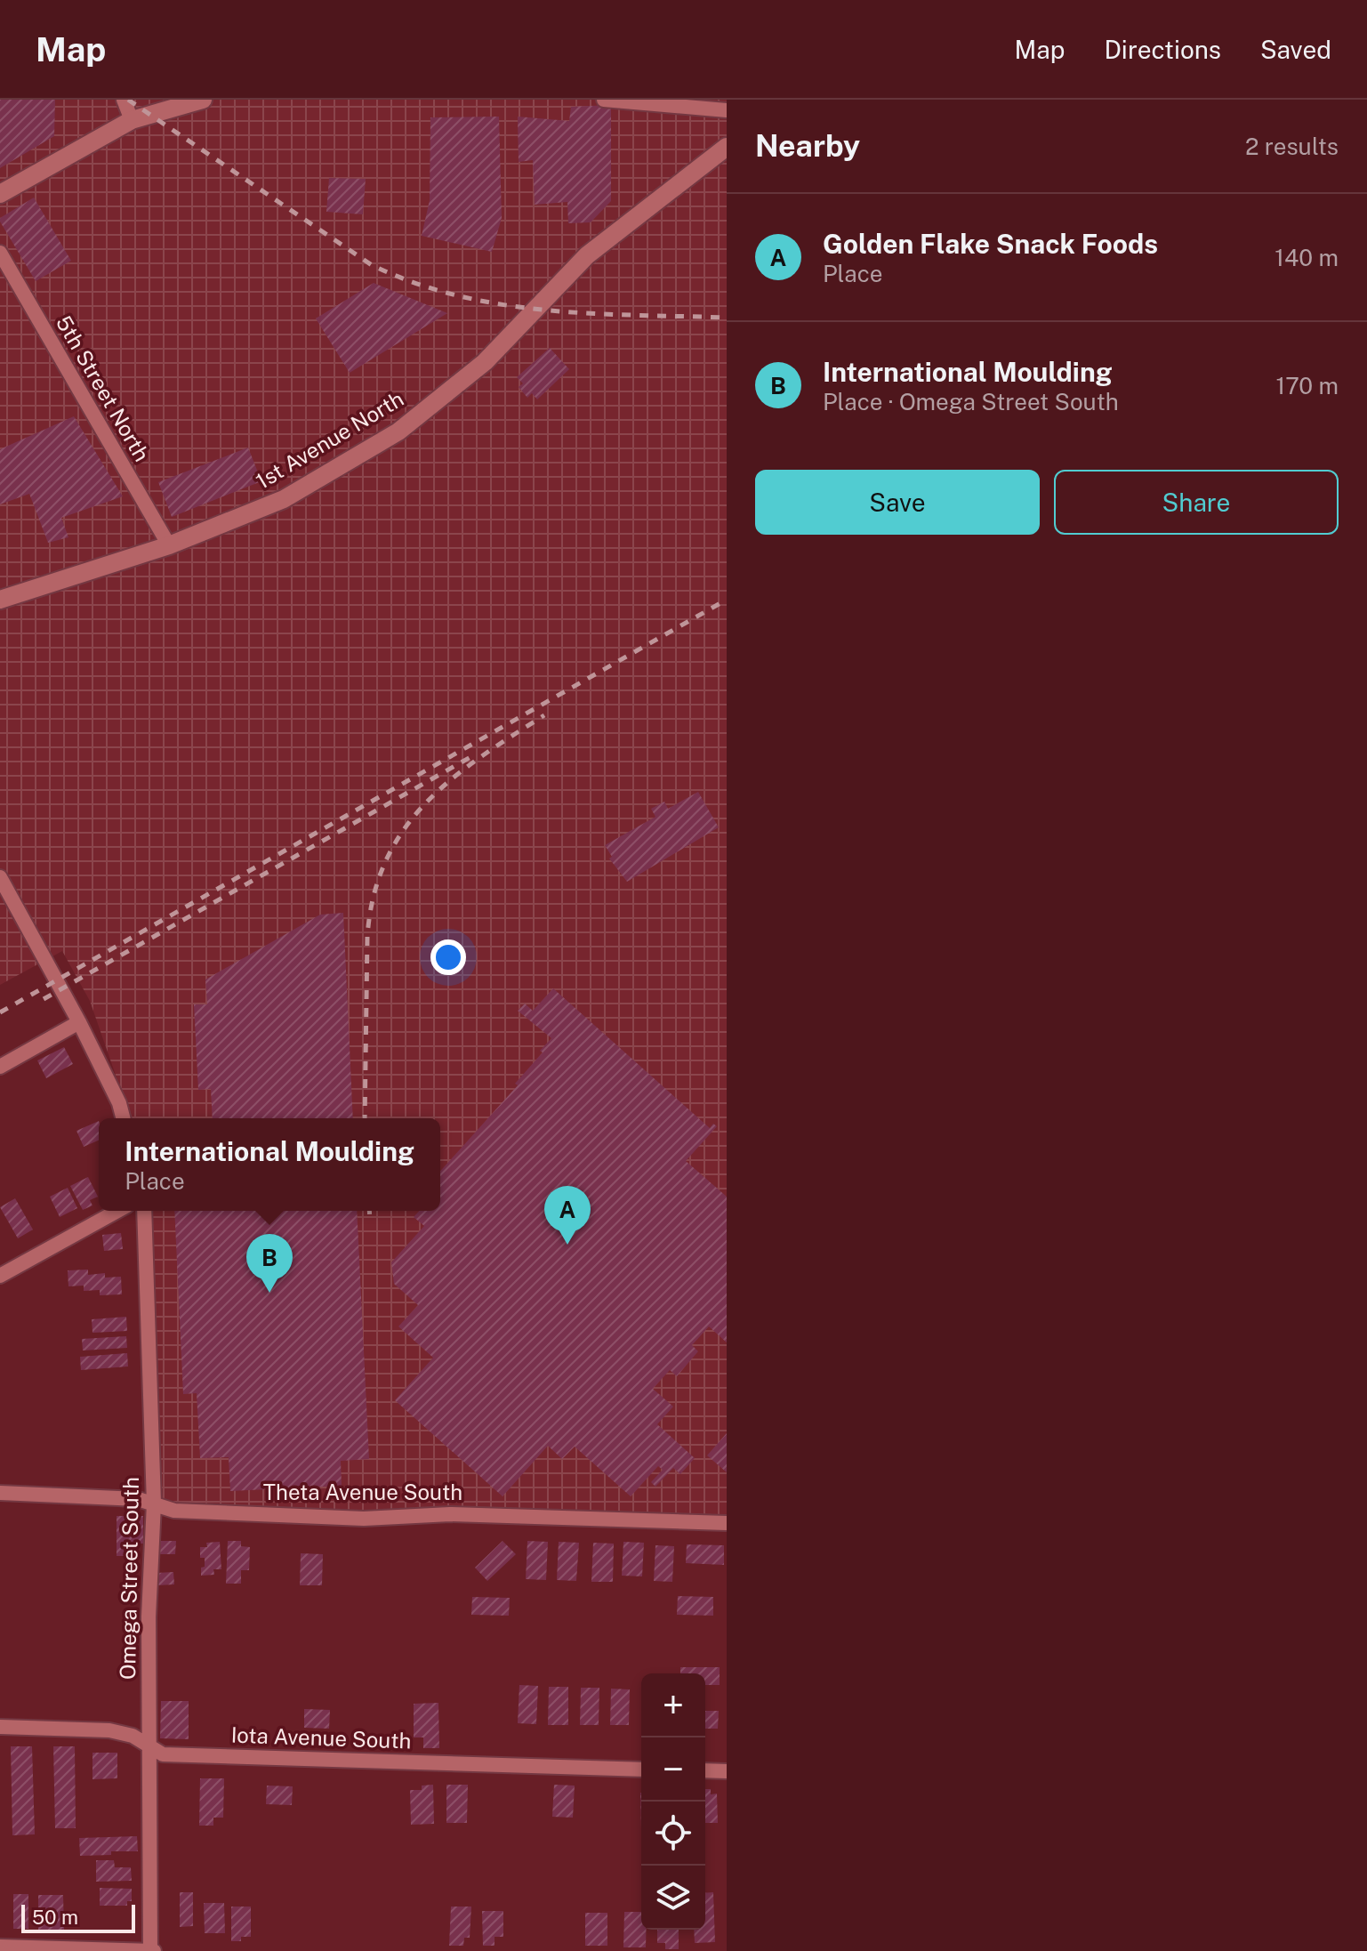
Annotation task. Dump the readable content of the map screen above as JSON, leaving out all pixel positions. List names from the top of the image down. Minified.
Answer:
{"streets":{"street":["5th Street North","1st Avenue North","Theta Avenue South","Omega Street South","Iota Avenue South"]},"crossings":[["5th Street North","1st Avenue North"],["Theta Avenue South","Omega Street South"],["Omega Street South","Iota Avenue South"]],"scale_bar":"50 m","page":{"header":"Map","nav":["Map","Directions","Saved"],"heading":["Nearby","2 results"],"list":[{"mark":"A","name":"Golden Flake Snack Foods","note":"Place","value":"140 m"},{"mark":"B","name":"International Moulding","note":"Place · Omega Street South","value":"170 m"}],"buttons":["Save","Share"],"popup":["International Moulding","Place"],"pins":["A","B"],"map_buttons":["+","−"],"scale":"50 m"}}
